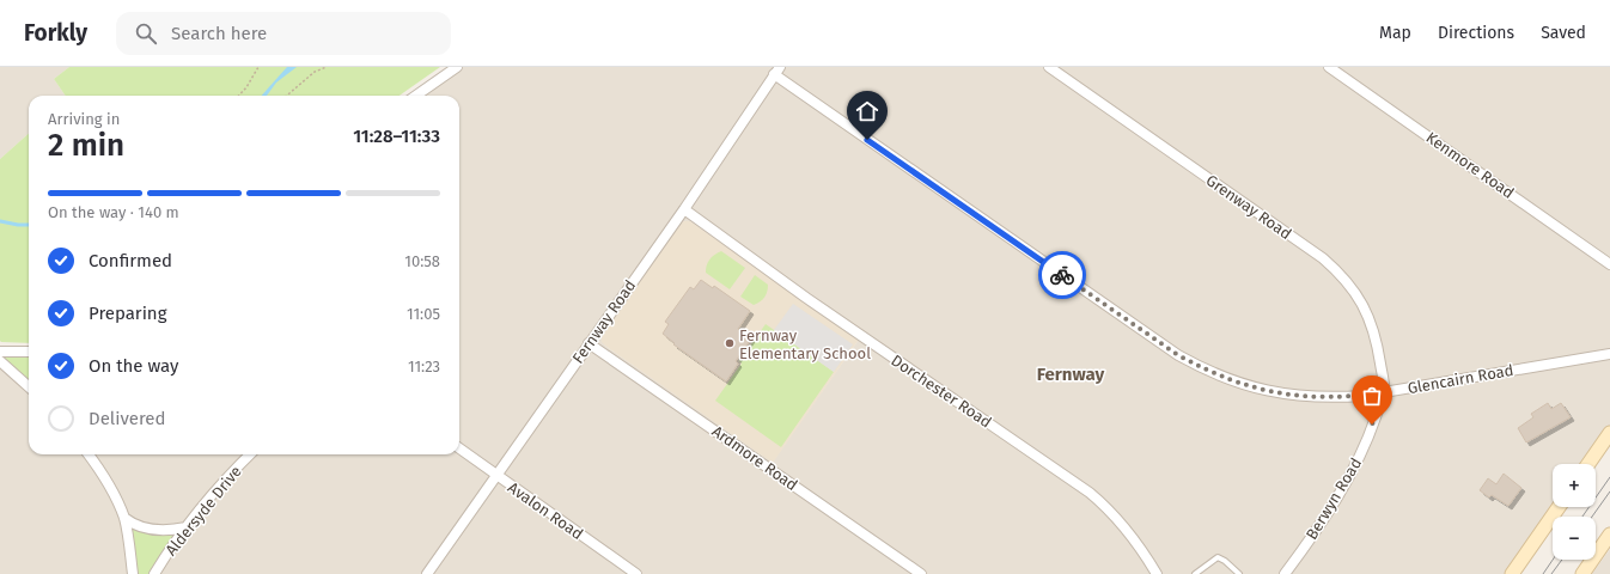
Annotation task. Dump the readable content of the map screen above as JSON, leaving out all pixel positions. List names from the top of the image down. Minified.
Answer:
{"streets":{"street":["Kenmore Road","Grenway Road","Fernway Road","Glencairn Road","Dorchester Road","Ardmore Road","Berwyn Road","Aldersyde Drive","Avalon Road"]},"crossings":[["Grenway Road","Glencairn Road"],["Grenway Road","Berwyn Road"],["Fernway Road","Glencairn Road"],["Fernway Road","Dorchester Road"],["Fernway Road","Ardmore Road"],["Fernway Road","Avalon Road"],["Glencairn Road","Berwyn Road"]],"districts":["Fernway"],"places":["Fernway Elementary School"],"page":{"header":"Forkly","search":"Search here","nav":["Map","Directions","Saved"],"heading":["2 min","Arriving in","11:28–11:33"],"bar":"On the way · 140 m","list":[["Confirmed","10:58"],["Preparing","11:05"],["On the way","11:23"],"Delivered"],"map_buttons":["+","−"]}}
